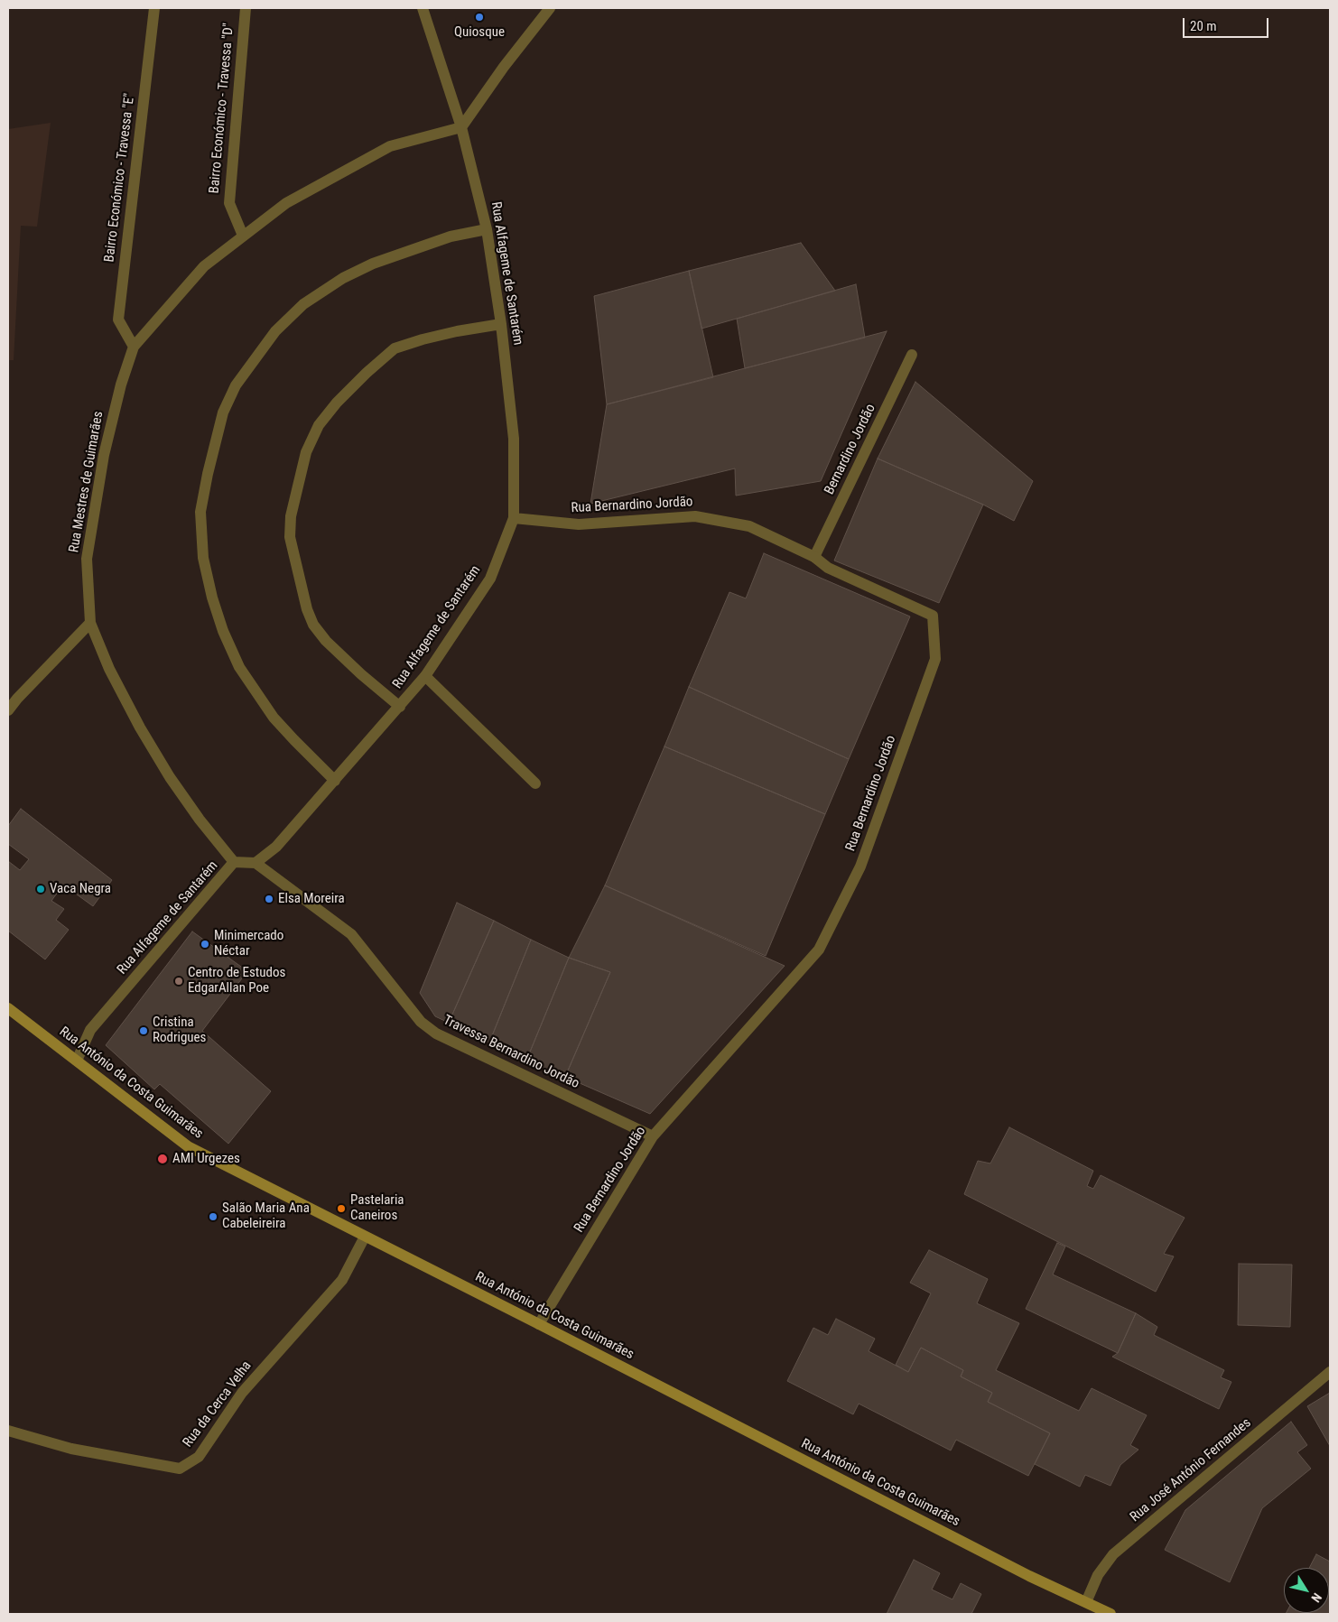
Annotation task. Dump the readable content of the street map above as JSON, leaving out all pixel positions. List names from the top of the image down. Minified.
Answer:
{"streets":{"main road":["Rua António da Costa Guimarães"],"street":["Bairro Económico - Travessa \"D\"","Bairro Económico - Travessa \"E\"","Rua Alfageme de Santarém","Bernardino Jordão","Rua Mestres de Guimarães","Rua Bernardino Jordão","Travessa Bernardino Jordão","Rua da Cerca Velha","Rua José António Fernandes"]},"crossings":[["Bairro Económico - Travessa \"D\"","Rua Mestres de Guimarães"],["Bairro Económico - Travessa \"E\"","Rua Mestres de Guimarães"],["Rua Alfageme de Santarém","Rua Mestres de Guimarães"],["Rua Alfageme de Santarém","Rua Bernardino Jordão"],["Rua Alfageme de Santarém","Travessa Bernardino Jordão"],["Rua Alfageme de Santarém","Rua António da Costa Guimarães"],["Bernardino Jordão","Rua Bernardino Jordão"],["Rua Bernardino Jordão","Travessa Bernardino Jordão"],["Rua Bernardino Jordão","Rua António da Costa Guimarães"],["Rua António da Costa Guimarães","Rua da Cerca Velha"],["Rua António da Costa Guimarães","Rua José António Fernandes"]],"places":["Quiosque","Vaca Negra","Elsa Moreira","Minimercado Néctar","Centro de Estudos EdgarAllan Poe","Cristina Rodrigues","AMI Urgezes","Pastelaria Caneiros","Salão Maria Ana Cabeleireira"],"scale_bar":"20 m","north":"bottom right"}
